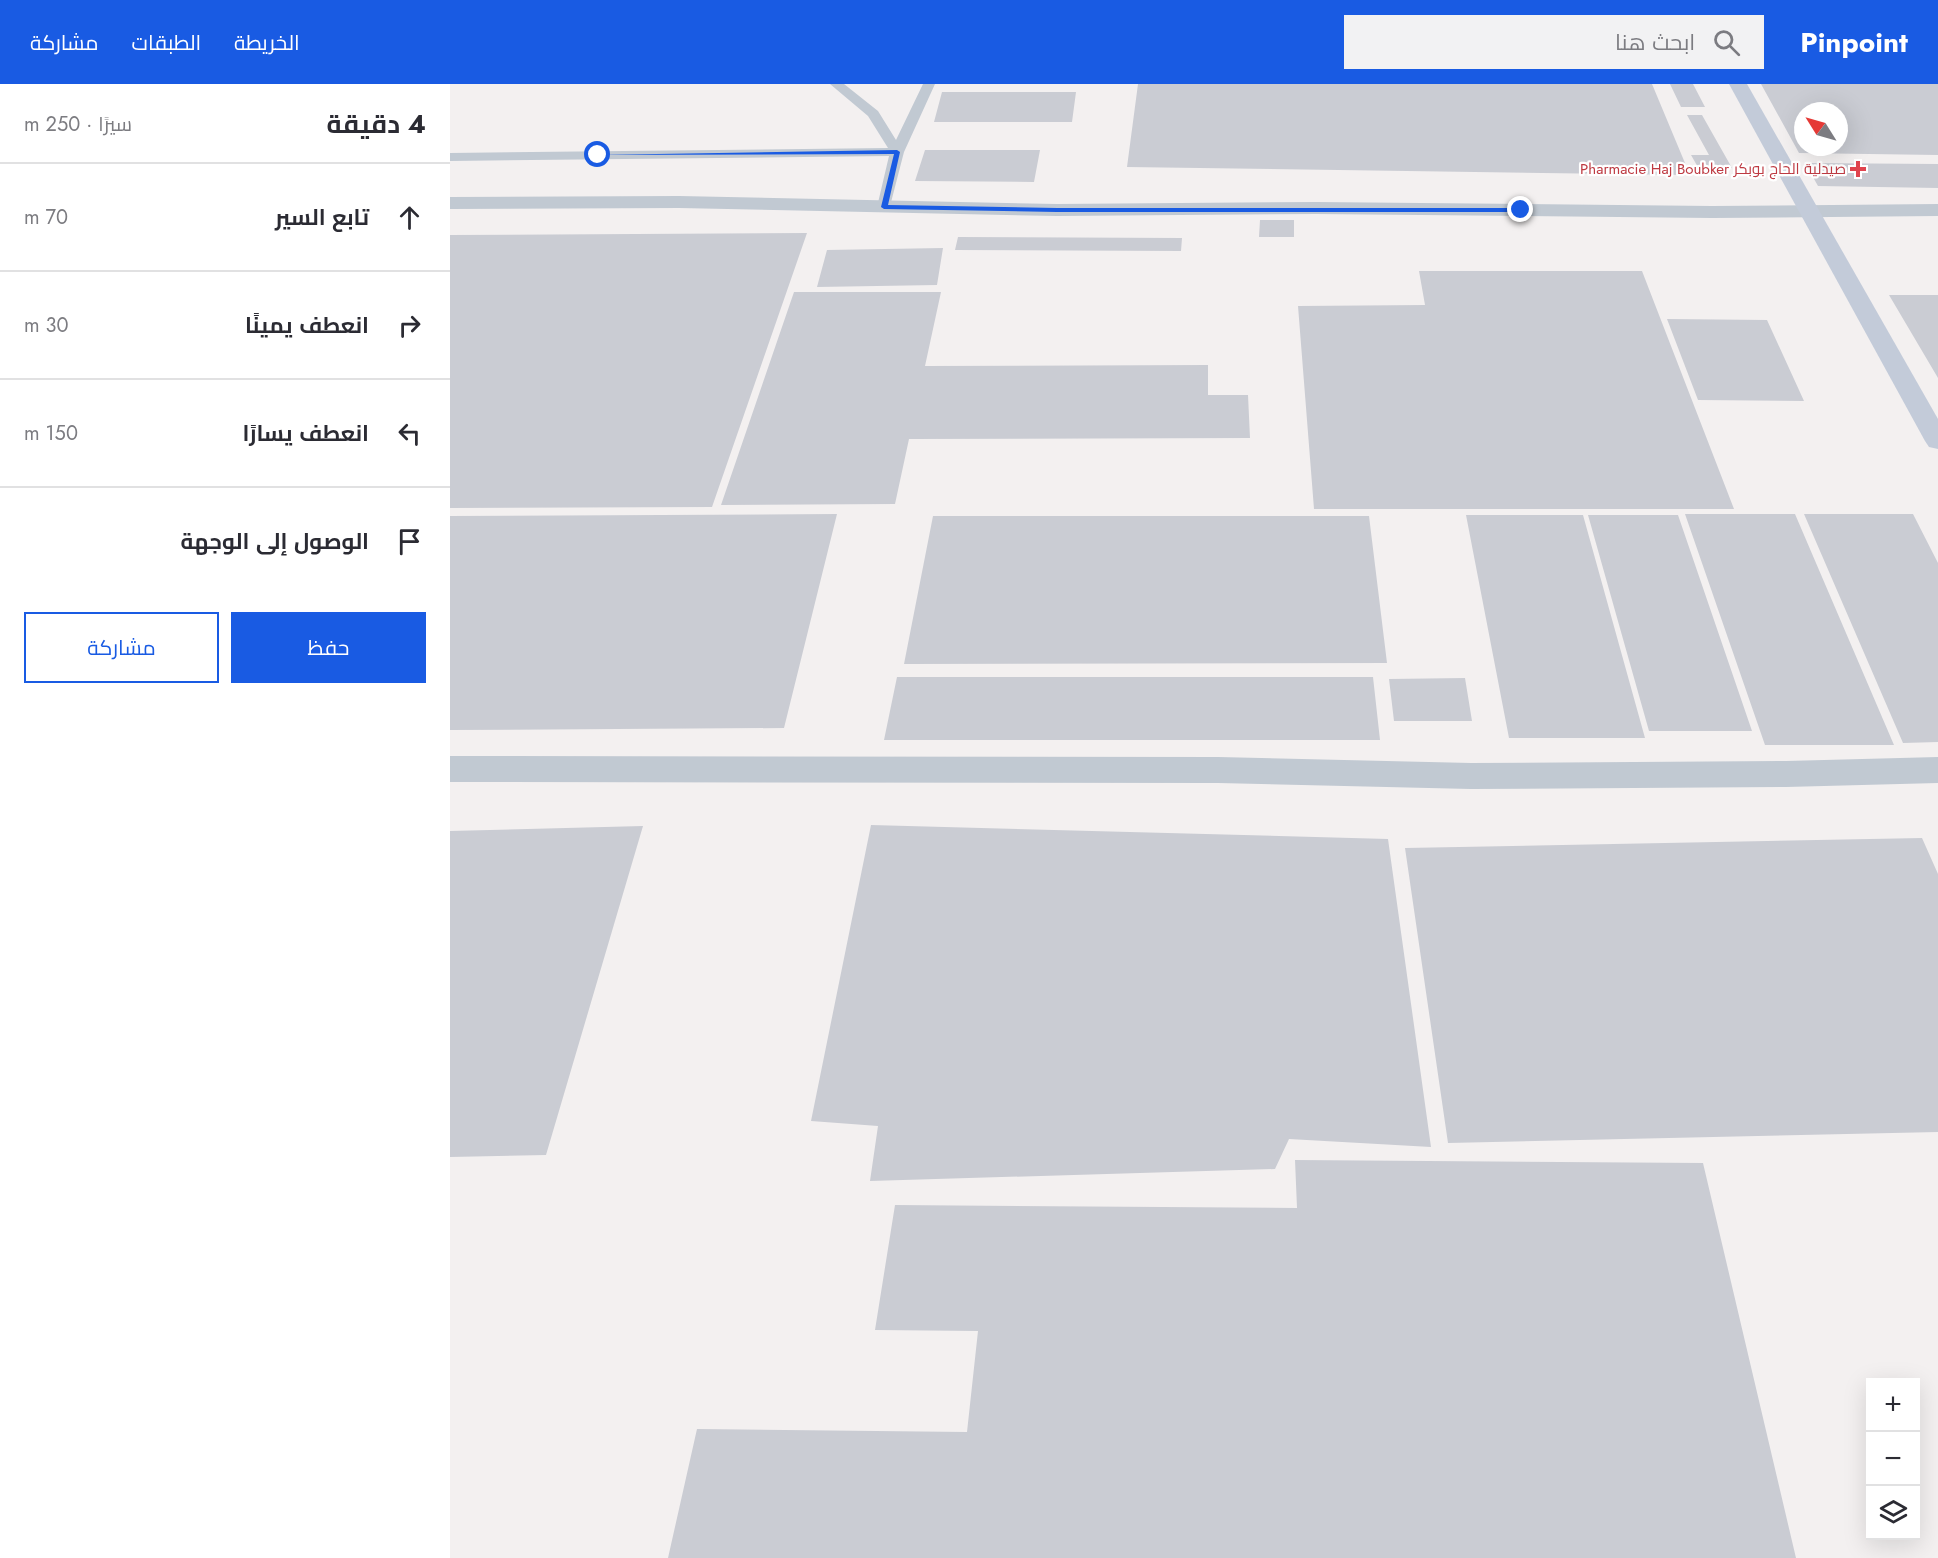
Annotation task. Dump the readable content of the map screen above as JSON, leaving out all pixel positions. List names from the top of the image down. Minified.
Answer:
{"places":{"health":["Pharmacie Haj Boubker صيدلية الحاج بوبكر"]},"north":"top left","page":{"header":"Pinpoint","search":"ابحث هنا","nav":["الخريطة","الطبقات","مشاركة"],"heading":["4 دقيقة","سيرًا · 250 m"],"list":[["تابع السير","70 m"],["انعطف يمينًا","30 m"],["انعطف يسارًا","150 m"],"الوصول إلى الوجهة"],"buttons":["حفظ","مشاركة"],"map_buttons":["+","−"]}}
